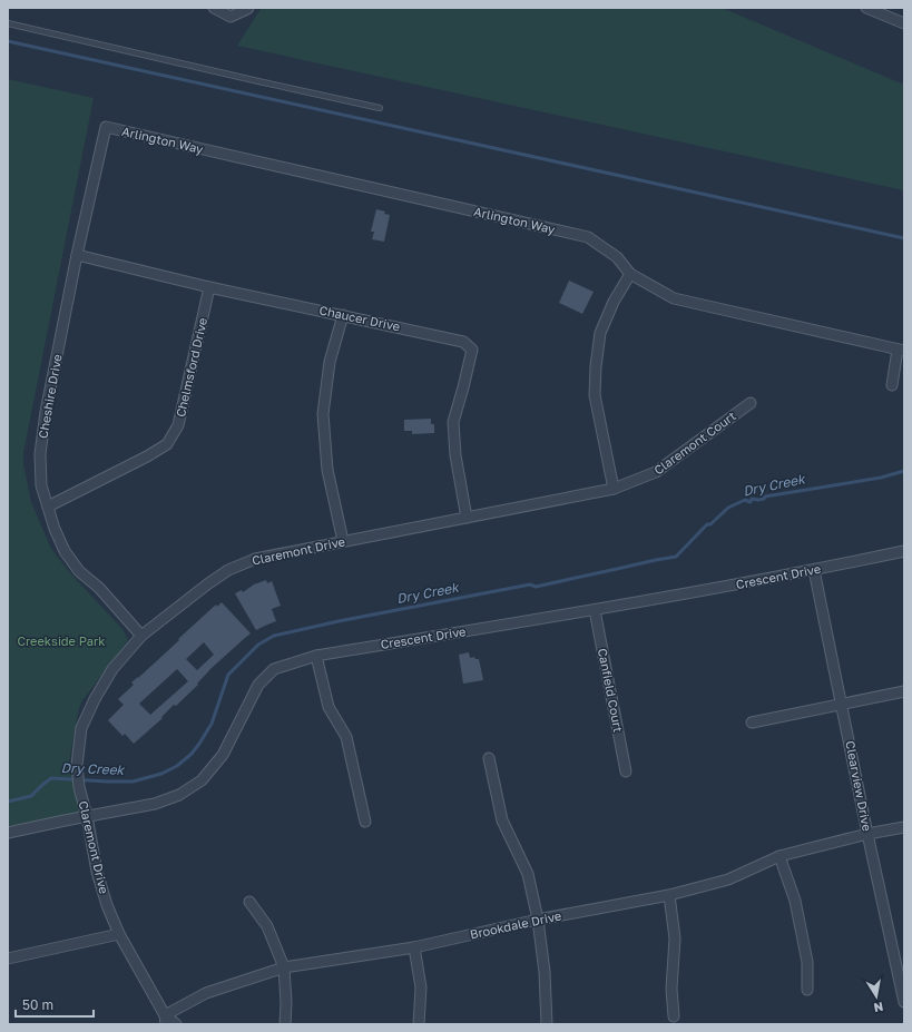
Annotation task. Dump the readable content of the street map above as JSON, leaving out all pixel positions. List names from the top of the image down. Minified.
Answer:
{"streets":{"street":["Arlington Way","Chaucer Drive","Chelmsford Drive","Cheshire Drive","Claremont Court","Claremont Drive","Crescent Drive","Canfield Court","Clearview Drive","Brookdale Drive"]},"crossings":[["Arlington Way","Cheshire Drive"],["Chaucer Drive","Chelmsford Drive"],["Chaucer Drive","Cheshire Drive"],["Chaucer Drive","Claremont Drive"],["Chelmsford Drive","Cheshire Drive"],["Cheshire Drive","Claremont Drive"],["Claremont Court","Claremont Drive"],["Claremont Drive","Crescent Drive"],["Claremont Drive","Brookdale Drive"],["Crescent Drive","Canfield Court"],["Crescent Drive","Clearview Drive"],["Clearview Drive","Brookdale Drive"]],"water":["Dry Creek"],"parks":["Creekside Park"],"scale_bar":"50 m","north":"bottom"}
